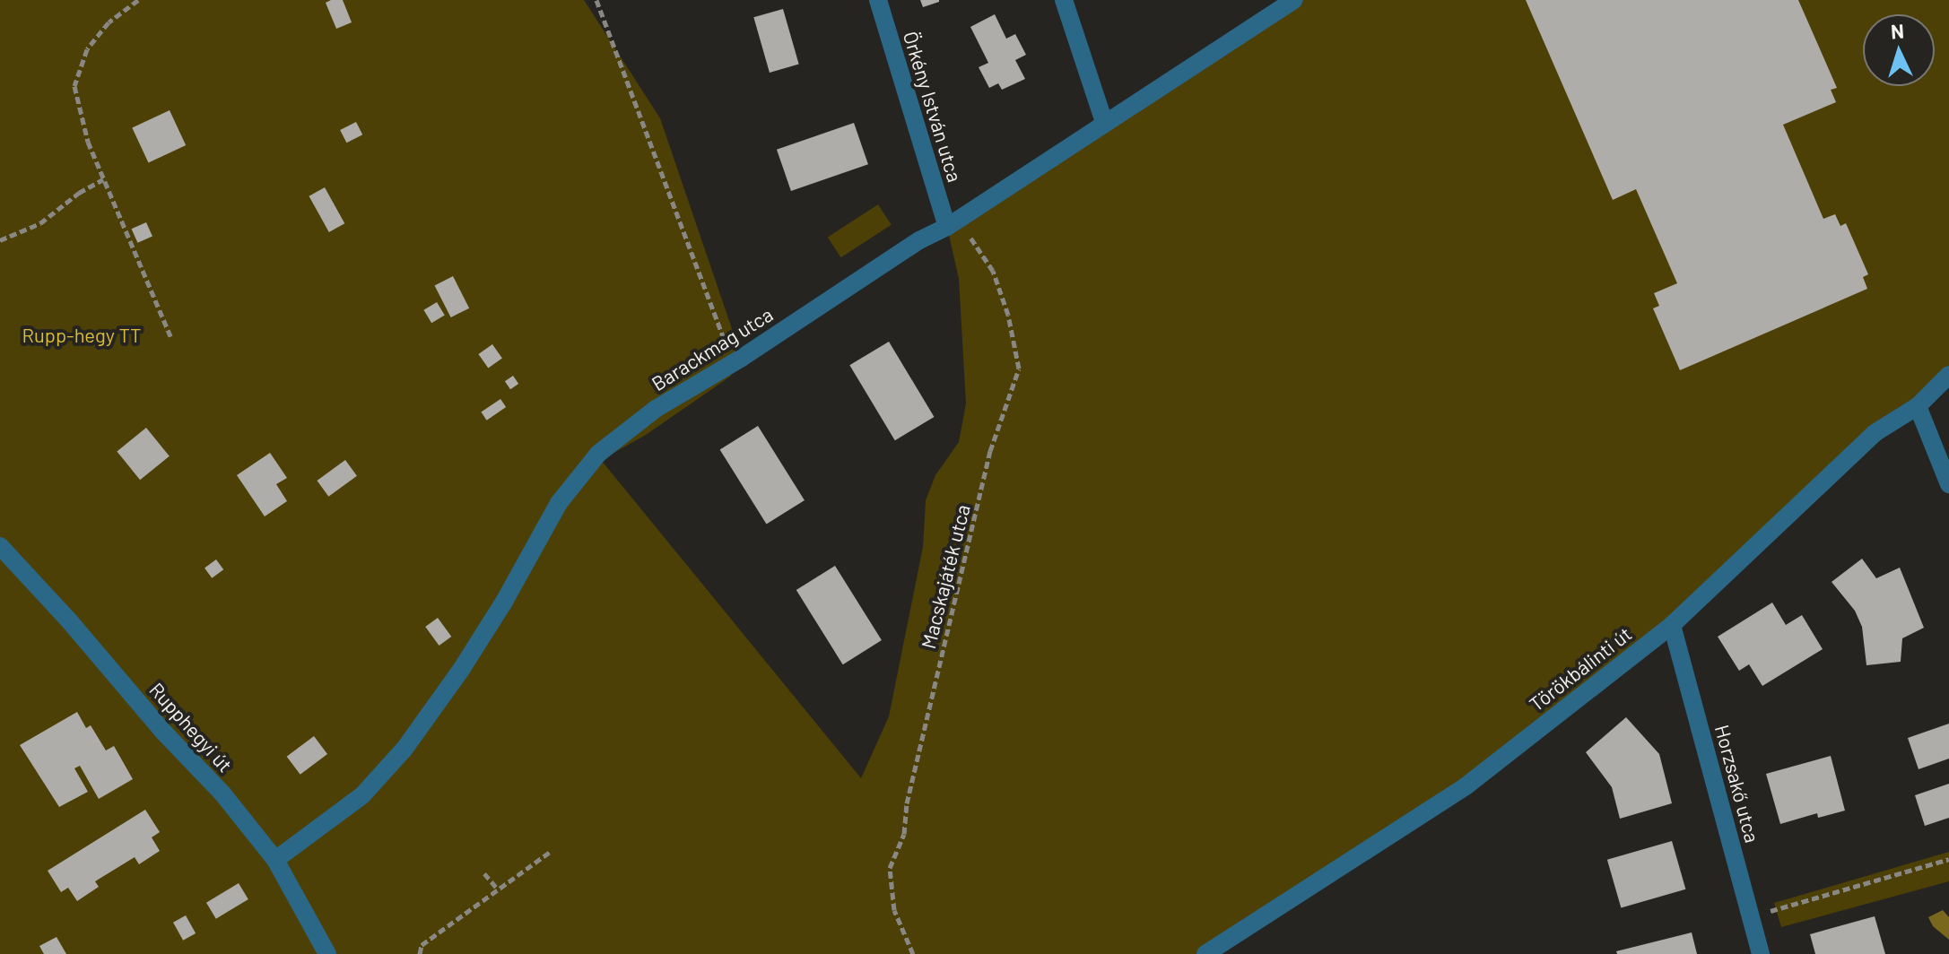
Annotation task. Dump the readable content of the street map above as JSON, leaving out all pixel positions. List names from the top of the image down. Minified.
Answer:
{"streets":{"street":["Örkény István utca","Barackmag utca","Törökbálinti út","Rupphegyi út","Horzsakő utca"],"path":["Macskajáték utca"]},"crossings":[["Örkény István utca","Barackmag utca"],["Örkény István utca","Macskajáték utca"],["Barackmag utca","Macskajáték utca"],["Barackmag utca","Rupphegyi út"],["Törökbálinti út","Horzsakő utca"]],"parks":["Rupp-hegy TT"],"north":"top"}
